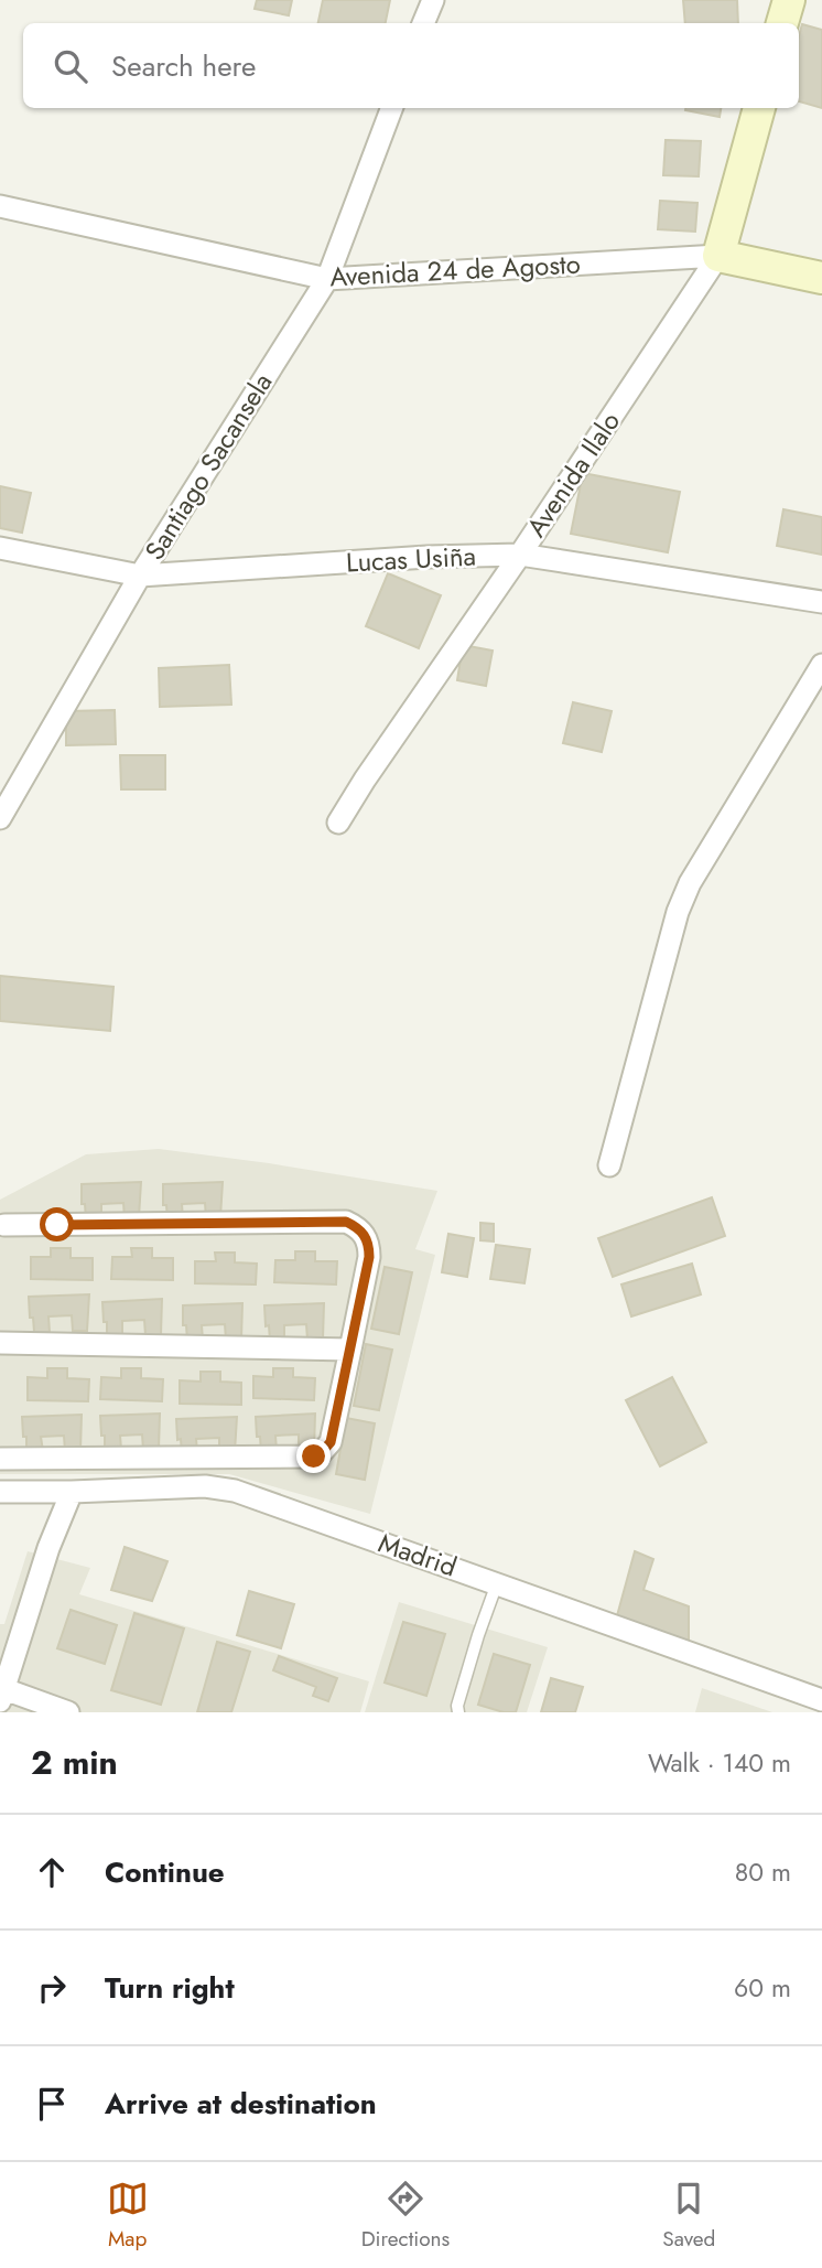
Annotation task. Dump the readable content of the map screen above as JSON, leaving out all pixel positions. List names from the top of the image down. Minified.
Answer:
{"streets":{"street":["Avenida 24 de Agosto","Santiago Sacansela","Avenida Ilalo","Lucas Usiña","Madrid"]},"crossings":[["Avenida 24 de Agosto","Santiago Sacansela"],["Avenida 24 de Agosto","Avenida Ilalo"],["Santiago Sacansela","Lucas Usiña"],["Avenida Ilalo","Lucas Usiña"]],"page":{"search":"Search here","heading":["2 min","Walk · 140 m"],"list":[["Continue","80 m"],["Turn right","60 m"],"Arrive at destination"],"nav":["Map","Directions","Saved"]}}
